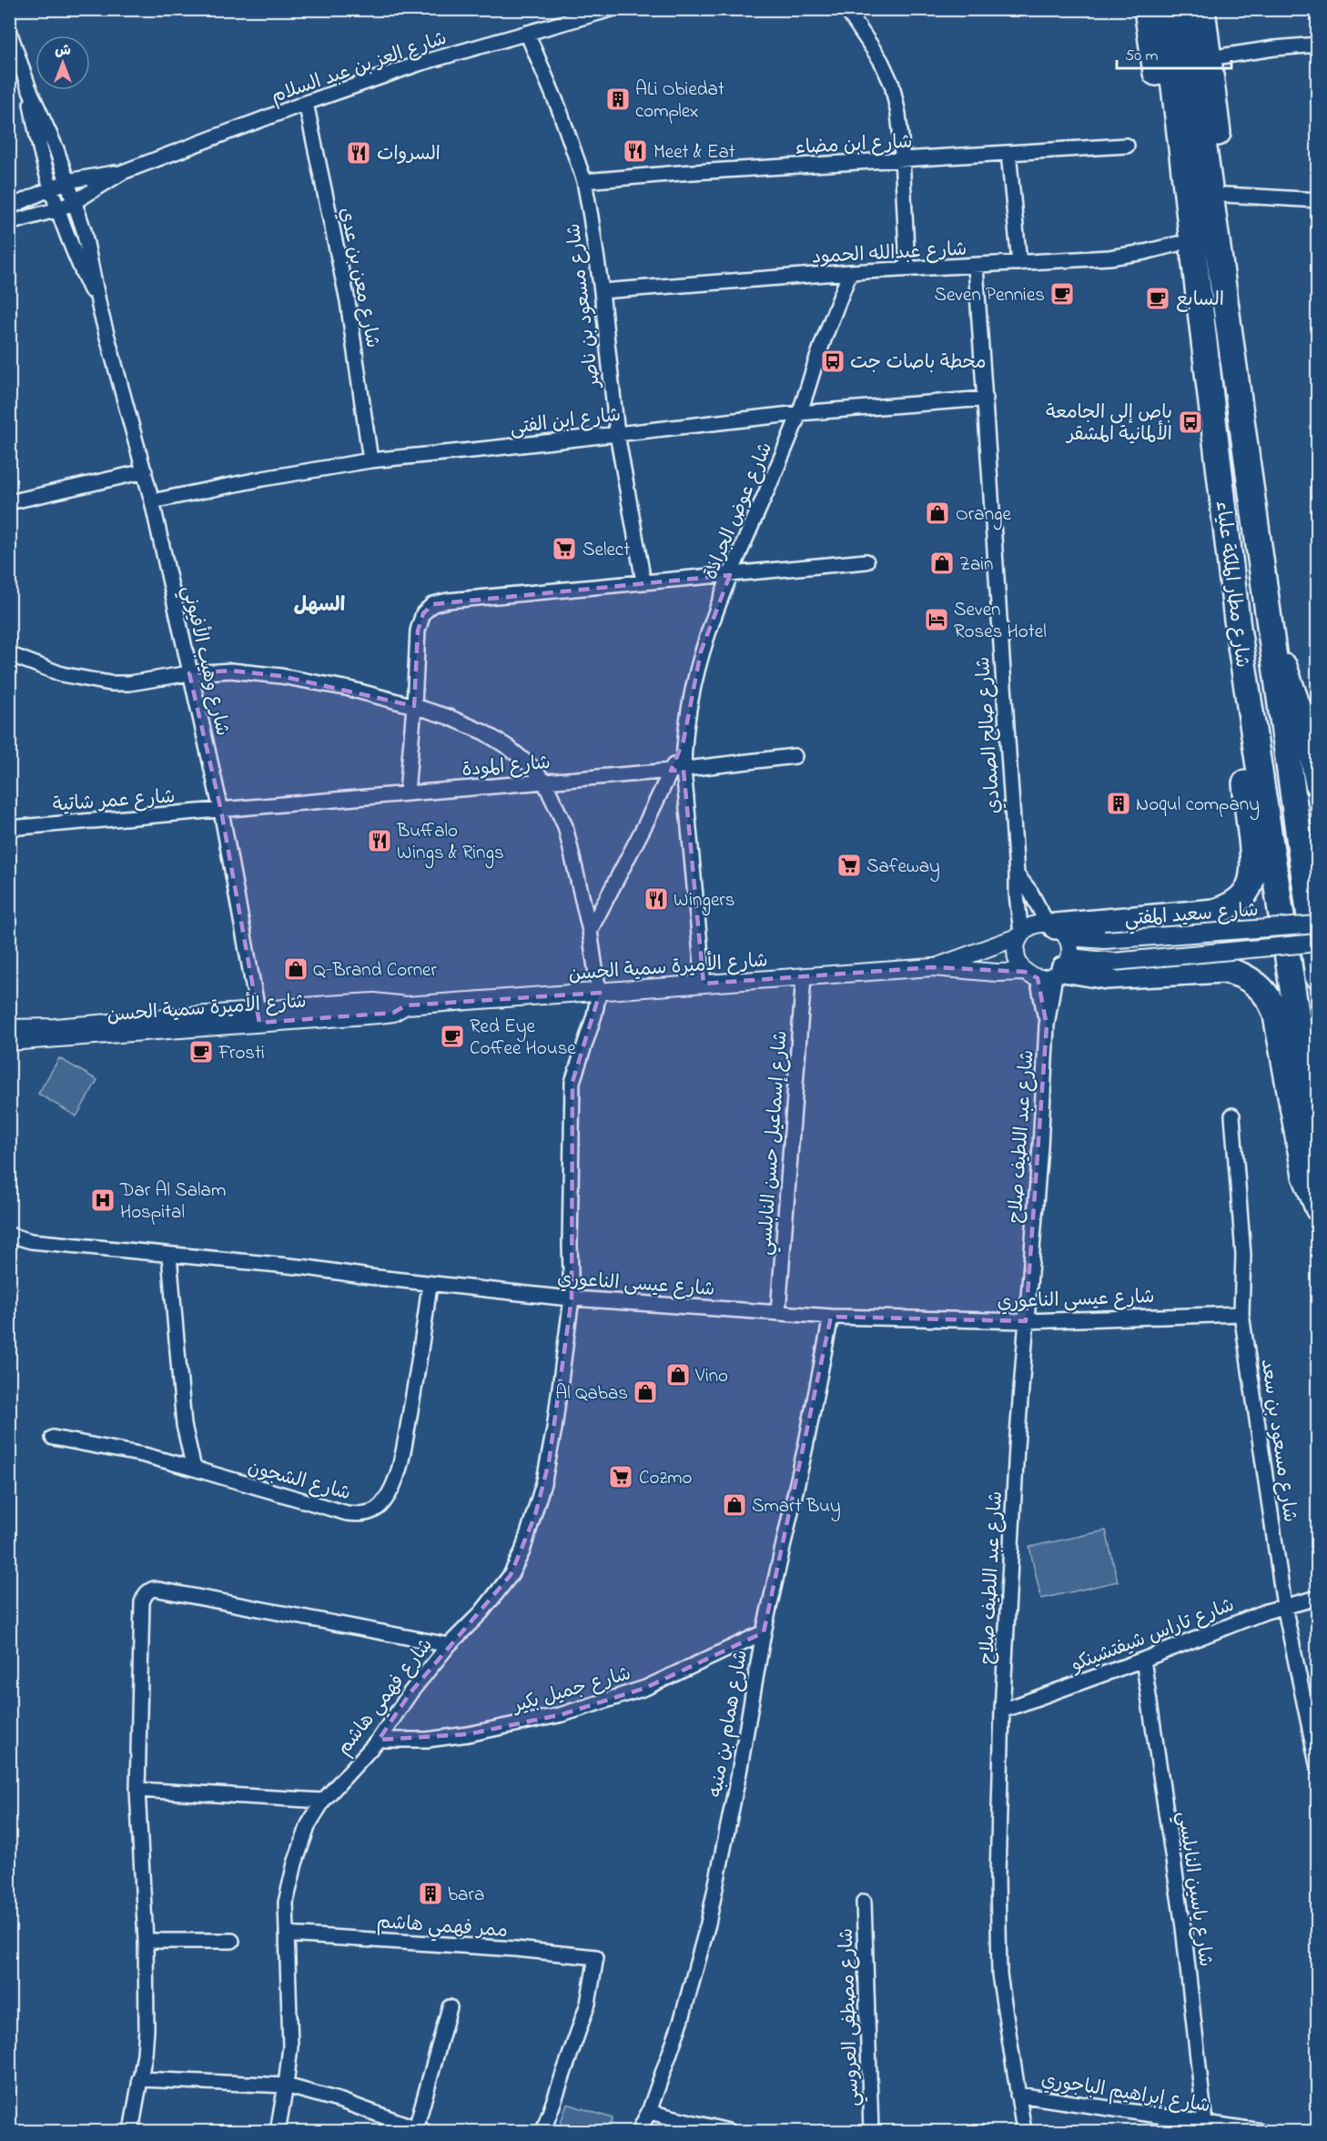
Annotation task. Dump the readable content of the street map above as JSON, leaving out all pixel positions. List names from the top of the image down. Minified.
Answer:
{"streets":{"highway":["شارع مطار الملكة علياء"],"street":["شارع العز بن عبد السلام","شارع ابن مضاء","شارع عبدالله الحمود","شارع معن بن عدي","شارع مسعود بن ناصر","شارع ابن الفتى","شارع عوض الجراذة","شارع وهيب الأفيوني","شارع صالح الصمادي","شارع المودة","شارع عمر شاتية","شارع سعيد المفتي","شارع الأميرة سمية الحسن","شارع عبد اللطيف صلاح","شارع إسماعيل حسن النابلسي","شارع عيسى الناعوري","شارع مسعود بن سعد","شارع الشجون","شارع تاراس شيفتشينكو","شارع جميل بكير","شارع فهمي هاشم","شارع همام بن منبه","شارع ياسين النابلسي","ممر فهمي هاشم","شارع مصطفى العروسي","شارع إبراهيم الباجوري"]},"crossings":[["شارع العز بن عبد السلام","شارع معن بن عدي"],["شارع العز بن عبد السلام","شارع مسعود بن ناصر"],["شارع العز بن عبد السلام","شارع وهيب الأفيوني"],["شارع ابن مضاء","شارع مسعود بن ناصر"],["شارع عبدالله الحمود","شارع مسعود بن ناصر"],["شارع عبدالله الحمود","شارع عوض الجراذة"],["شارع عبدالله الحمود","شارع صالح الصمادي"],["شارع معن بن عدي","شارع ابن الفتى"],["شارع مسعود بن ناصر","شارع ابن الفتى"],["شارع ابن الفتى","شارع عوض الجراذة"],["شارع ابن الفتى","شارع وهيب الأفيوني"],["شارع ابن الفتى","شارع صالح الصمادي"],["شارع عوض الجراذة","شارع المودة"],["شارع عوض الجراذة","شارع الأميرة سمية الحسن"],["شارع وهيب الأفيوني","شارع المودة"],["شارع وهيب الأفيوني","شارع عمر شاتية"],["شارع وهيب الأفيوني","شارع الأميرة سمية الحسن"],["شارع صالح الصمادي","شارع سعيد المفتي"],["شارع صالح الصمادي","شارع الأميرة سمية الحسن"],["شارع صالح الصمادي","شارع عبد اللطيف صلاح"],["شارع المودة","شارع عمر شاتية"],["شارع سعيد المفتي","شارع الأميرة سمية الحسن"],["شارع سعيد المفتي","شارع عبد اللطيف صلاح"],["شارع الأميرة سمية الحسن","شارع عبد اللطيف صلاح"],["شارع الأميرة سمية الحسن","شارع إسماعيل حسن النابلسي"],["شارع الأميرة سمية الحسن","شارع فهمي هاشم"],["شارع عبد اللطيف صلاح","شارع عيسى الناعوري"],["شارع عبد اللطيف صلاح","شارع تاراس شيفتشينكو"],["شارع عبد اللطيف صلاح","شارع إبراهيم الباجوري"],["شارع إسماعيل حسن النابلسي","شارع عيسى الناعوري"],["شارع عيسى الناعوري","شارع مسعود بن سعد"],["شارع عيسى الناعوري","شارع الشجون"],["شارع عيسى الناعوري","شارع فهمي هاشم"],["شارع عيسى الناعوري","شارع همام بن منبه"],["شارع مسعود بن سعد","شارع تاراس شيفتشينكو"],["شارع تاراس شيفتشينكو","شارع ياسين النابلسي"],["شارع جميل بكير","شارع فهمي هاشم"],["شارع جميل بكير","شارع همام بن منبه"],["شارع فهمي هاشم","ممر فهمي هاشم"],["شارع ياسين النابلسي","شارع إبراهيم الباجوري"]],"districts":["السهل"],"places":{"building":["ALi Obiedat complex","Noqul company","bara"],"restaurant":["Meet & Eat","السروات","Buffalo Wings & Rings","Wingers"],"cafe":["Seven Pennies","السابع","Red Eye Coffee House","Frosti"],"bus stop":["محطة باصات جت","باص إلى الجامعة الألمانية المشقر"],"shop":["Orange","Zain","Q-Brand Corner","Vino","Al Qabas","Smart Buy"],"supermarket":["Select","Safeway","Cozmo"],"hotel":["Seven Roses Hotel"],"hospital":["Dar Al Salam Hospital"]},"scale_bar":"50 m","north":"top"}
